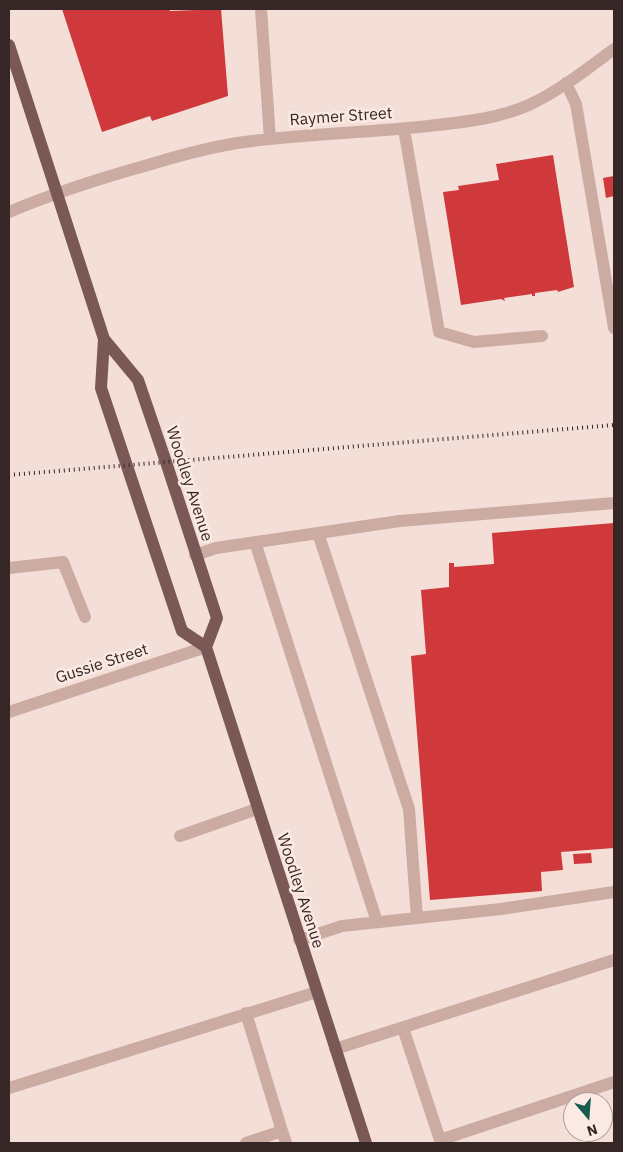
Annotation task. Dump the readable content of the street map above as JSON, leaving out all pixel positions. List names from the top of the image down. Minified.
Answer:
{"streets":{"main road":["Woodley Avenue"],"street":["Raymer Street","Gussie Street"]},"crossings":[["Raymer Street","Woodley Avenue"],["Woodley Avenue","Gussie Street"]],"north":"bottom"}
